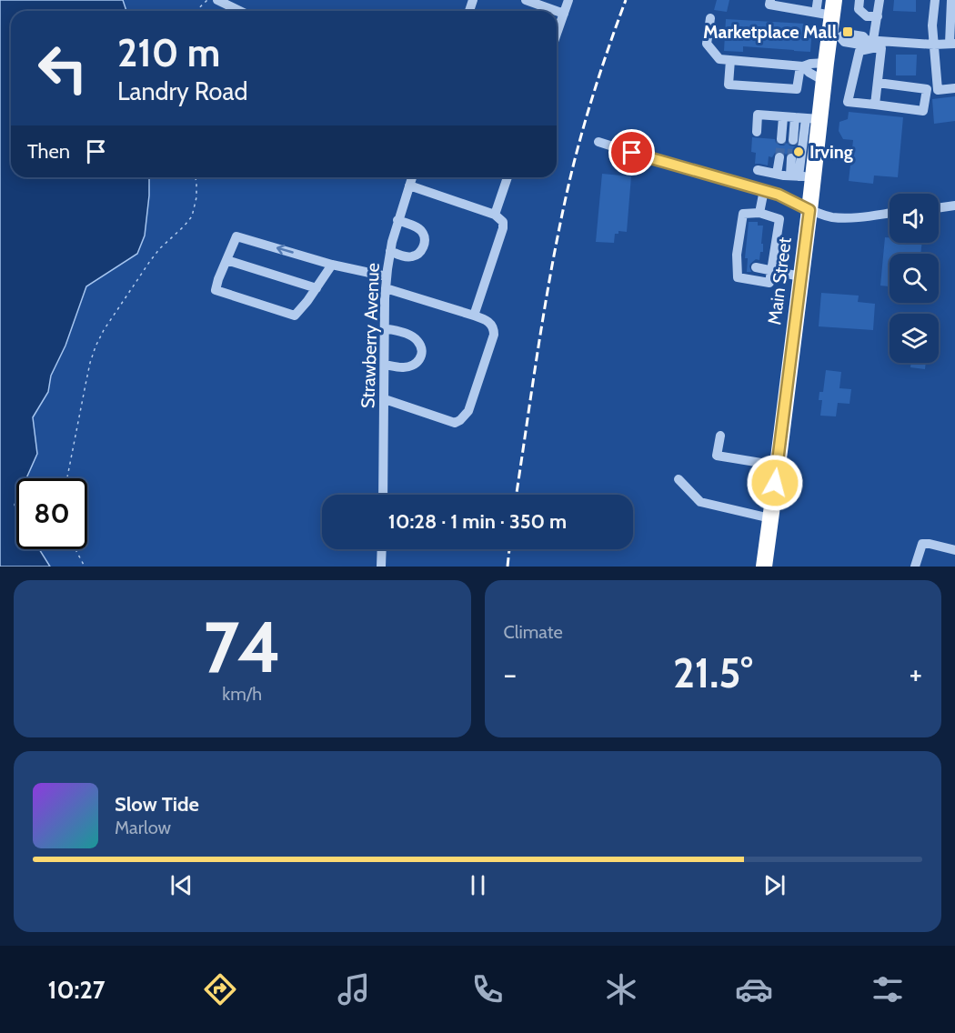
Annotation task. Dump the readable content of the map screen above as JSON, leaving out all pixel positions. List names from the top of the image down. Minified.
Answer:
{"streets":{"highway":["Main Street"],"street":["Strawberry Avenue"]},"places":{"transit":["Marketplace Mall"],"other":["Irving"]},"page":{"turn":["210 m","Landry Road"],"then":"Then","limit":"80","trip":"10:28 · 1 min · 350 m","tile":[["74","km/h"],"Climate"],"heat":["−","21.5°","+"],"song":["Slow Tide","Marlow"],"tabs":"10:27"}}
